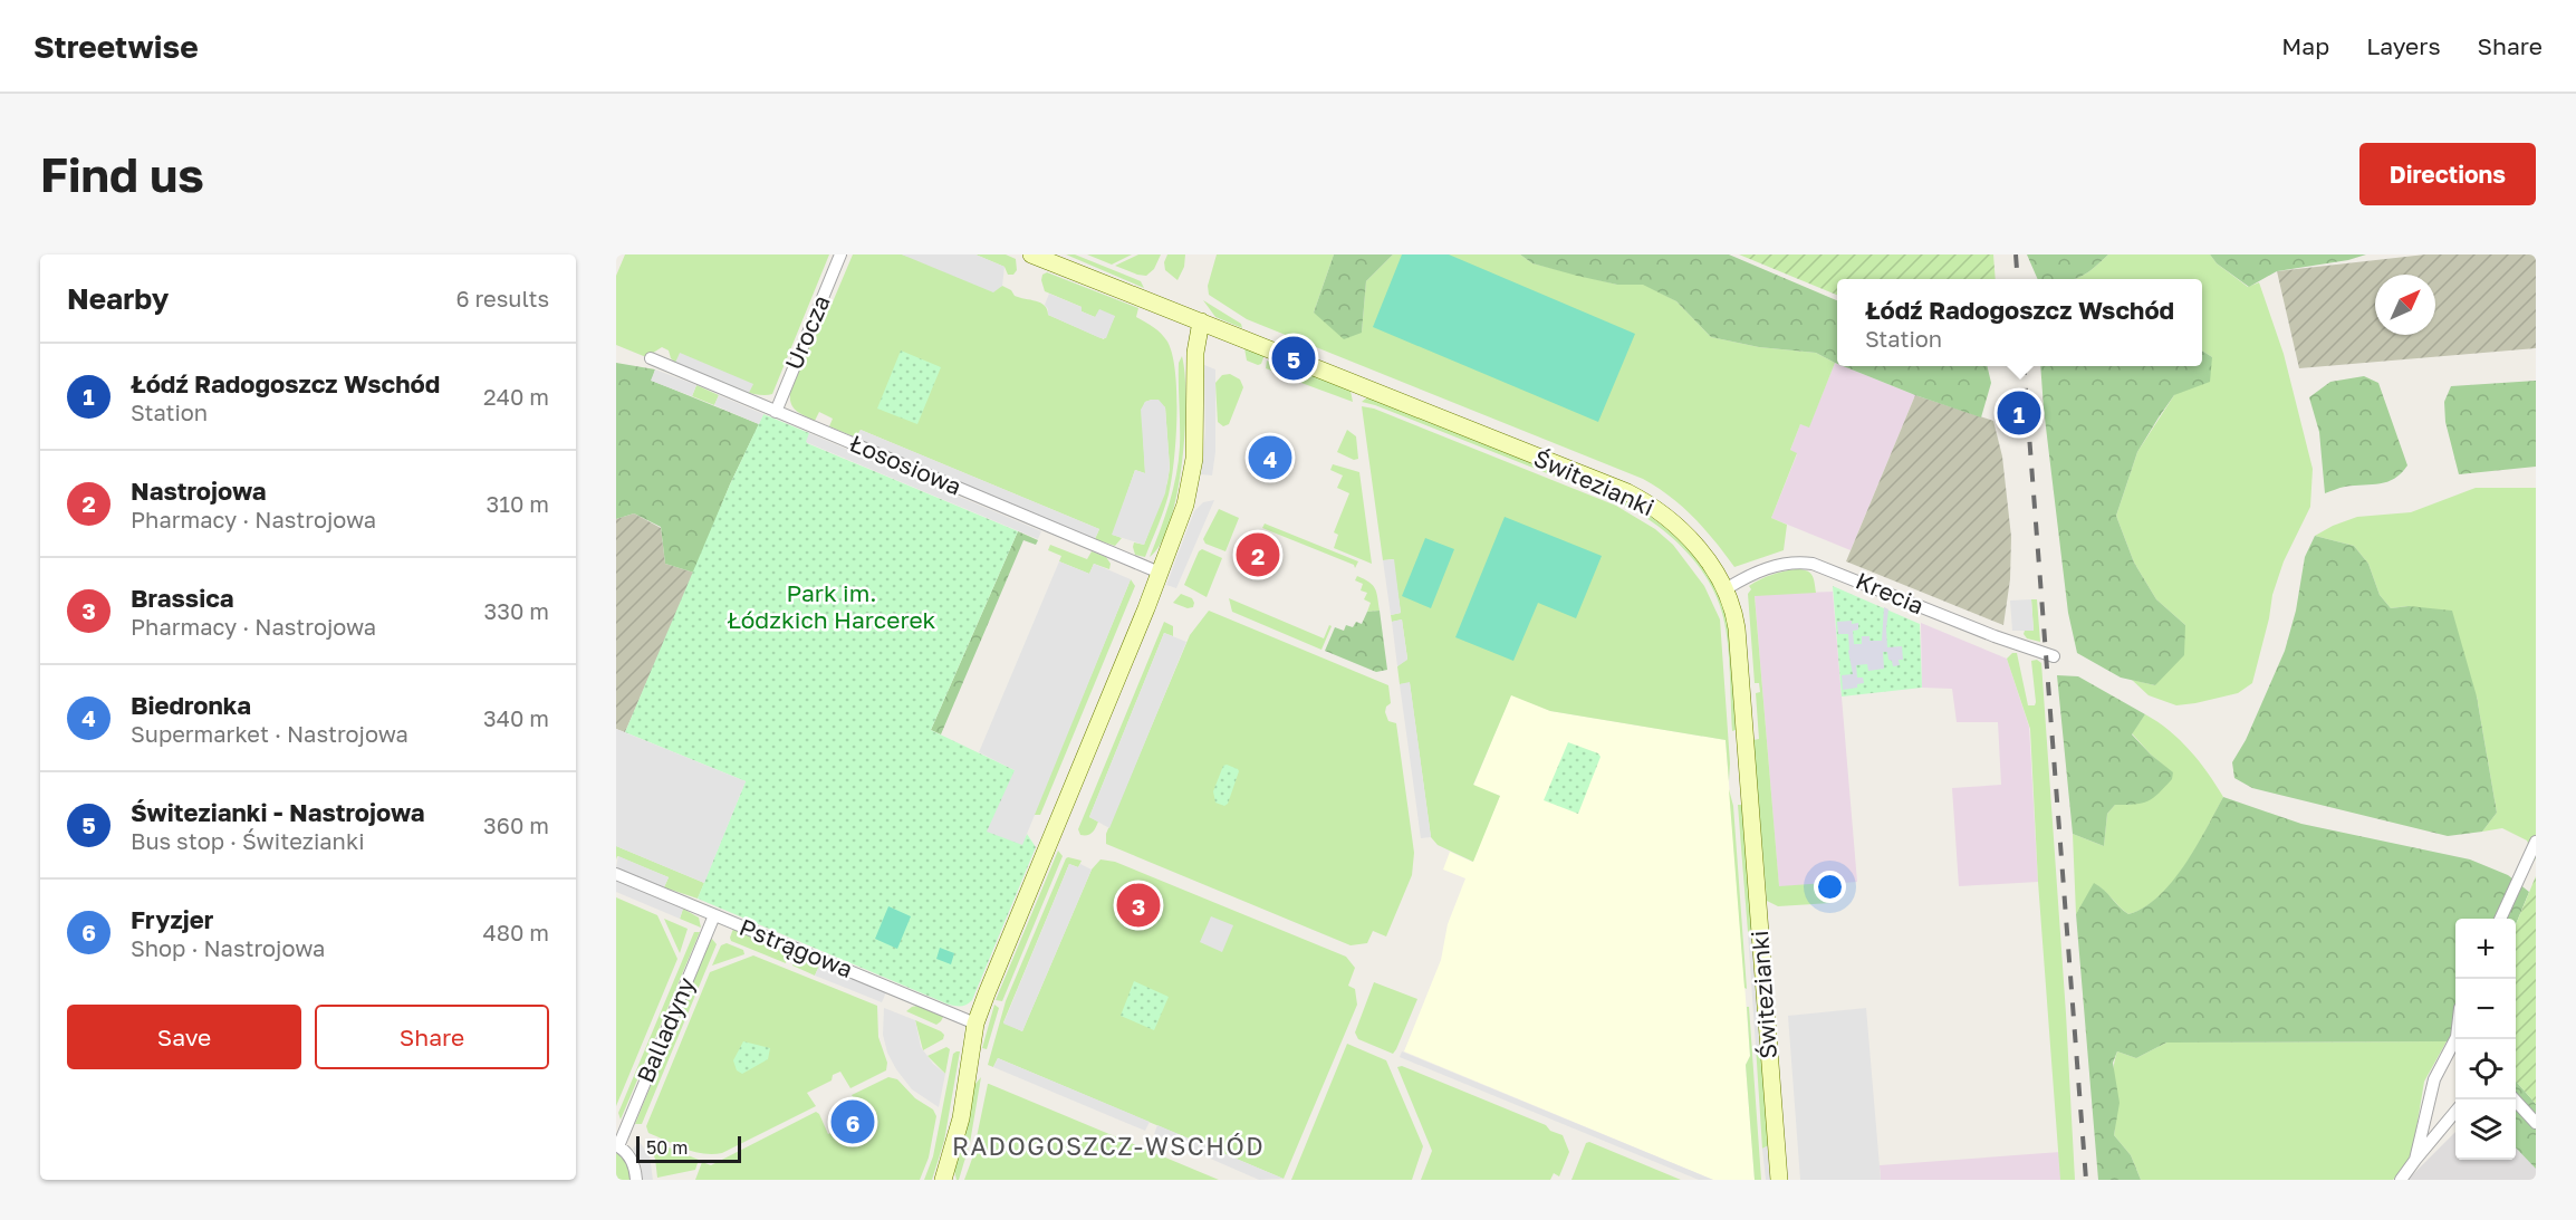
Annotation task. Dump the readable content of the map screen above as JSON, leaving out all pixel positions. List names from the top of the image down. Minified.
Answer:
{"streets":{"street":["Urocza","Łososiowa","Świtezianki","Krecia","Pstrągowa","Balladyny"]},"crossings":[["Urocza","Łososiowa"],["Świtezianki","Krecia"],["Pstrągowa","Balladyny"]],"districts":["RADOGOSZCZ-WSCHÓD"],"parks":["Park im. Łódzkich Harcerek"],"scale_bar":"50 m","north":"top right","page":{"header":"Streetwise","nav":["Map","Layers","Share"],"buttons":["Directions",["Save","Share"]],"title":"Find us","heading":["Nearby","6 results"],"popup":["Łódź Radogoszcz Wschód","Station"],"pins":["5","1","4","2","3","6"],"list":[{"mark":"1","name":"Łódź Radogoszcz Wschód","note":"Station","value":"240 m"},{"mark":"2","name":"Nastrojowa","note":"Pharmacy · Nastrojowa","value":"310 m"},{"mark":"3","name":"Brassica","note":"Pharmacy · Nastrojowa","value":"330 m"},{"mark":"4","name":"Biedronka","note":"Supermarket · Nastrojowa","value":"340 m"},{"mark":"5","name":"Świtezianki - Nastrojowa","note":"Bus stop · Świtezianki","value":"360 m"},{"mark":"6","name":"Fryzjer","note":"Shop · Nastrojowa","value":"480 m"}],"map_buttons":["+","−"],"scale":"50 m"}}
